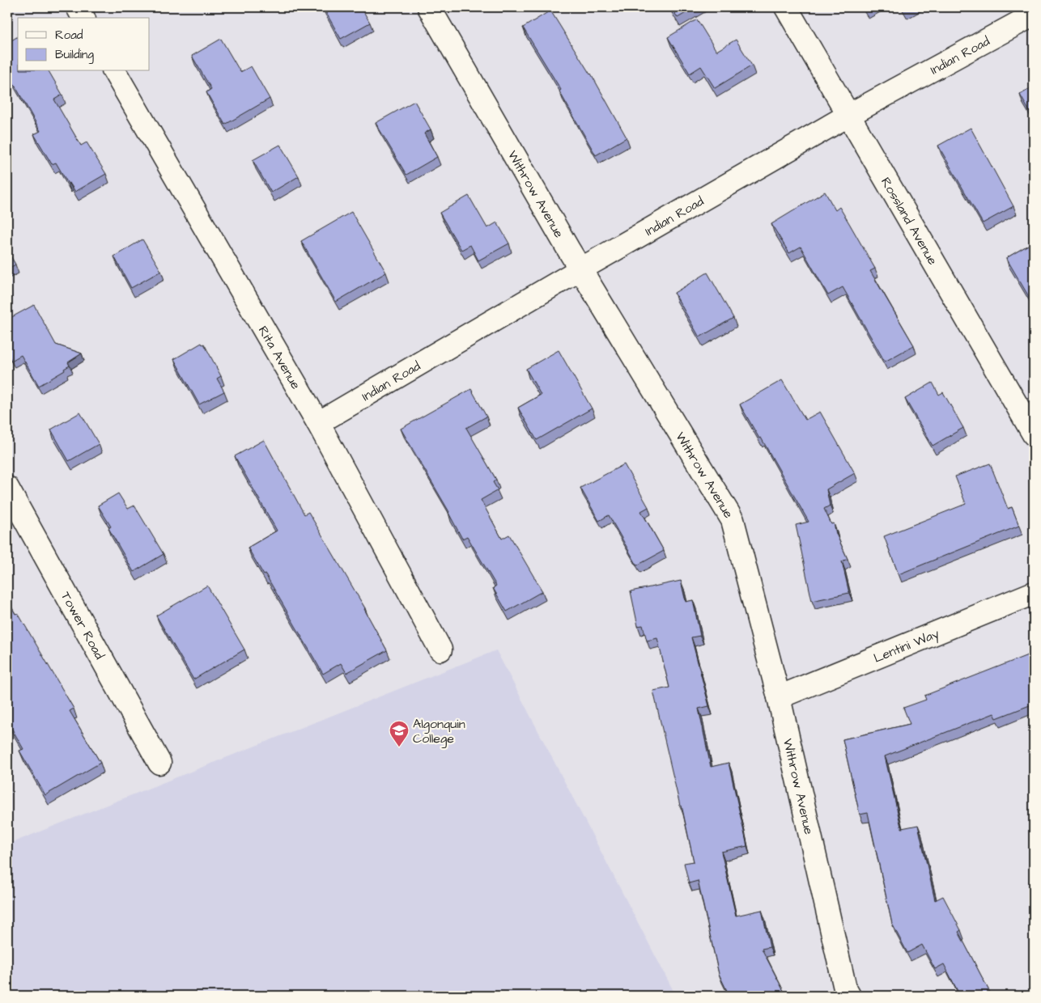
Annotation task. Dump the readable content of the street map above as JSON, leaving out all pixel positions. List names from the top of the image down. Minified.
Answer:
{"streets":{"street":["Indian Road","Withrow Avenue","Rossland Avenue","Rita Avenue","Tower Road","Lentini Way"]},"crossings":[["Indian Road","Withrow Avenue"],["Indian Road","Rossland Avenue"],["Indian Road","Rita Avenue"],["Withrow Avenue","Lentini Way"]],"places":{"school or university":["Algonquin College"]},"legend":["Road","Building"]}
